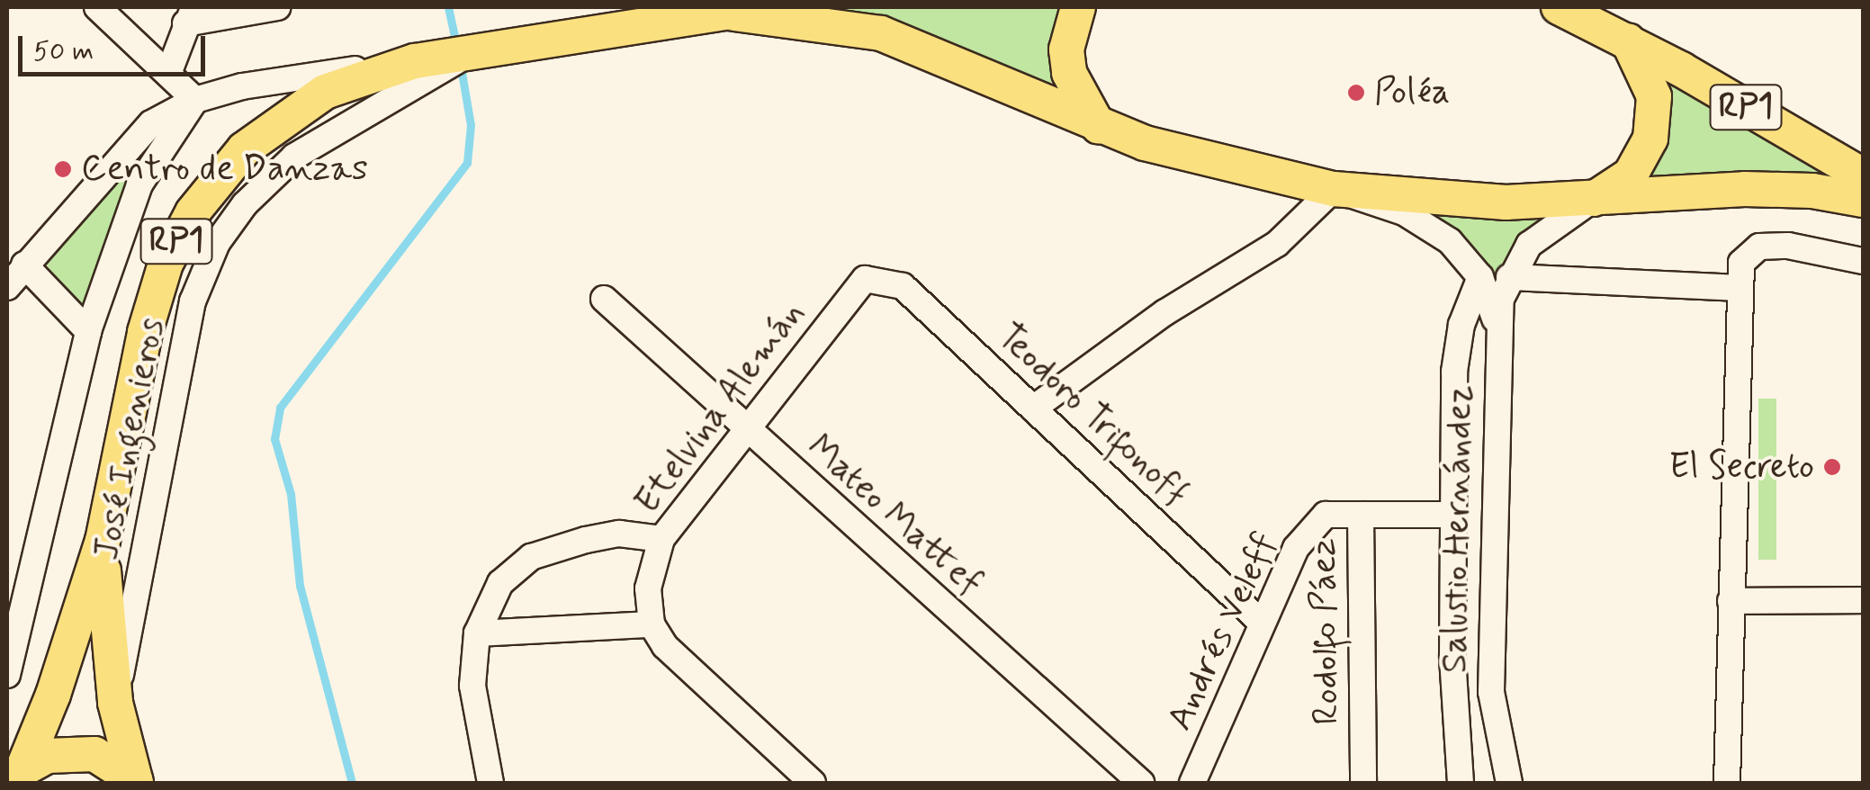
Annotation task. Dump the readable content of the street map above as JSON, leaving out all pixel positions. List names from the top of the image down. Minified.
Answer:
{"streets":{"main road":["RP1"],"street":["Etelvina Alemán","Teodoro Trifonoff","José Ingenieros","Mateo Mattef","Salustio Hernández","Andrés Veleff","Rodolfo Páez"]},"crossings":[["RP1","José Ingenieros"],["Etelvina Alemán","Teodoro Trifonoff"],["Etelvina Alemán","Mateo Mattef"],["Teodoro Trifonoff","Andrés Veleff"],["Andrés Veleff","Rodolfo Páez"]],"places":["Poléa","Centro de Danzas","El Secreto"],"scale_bar":"50 m"}
